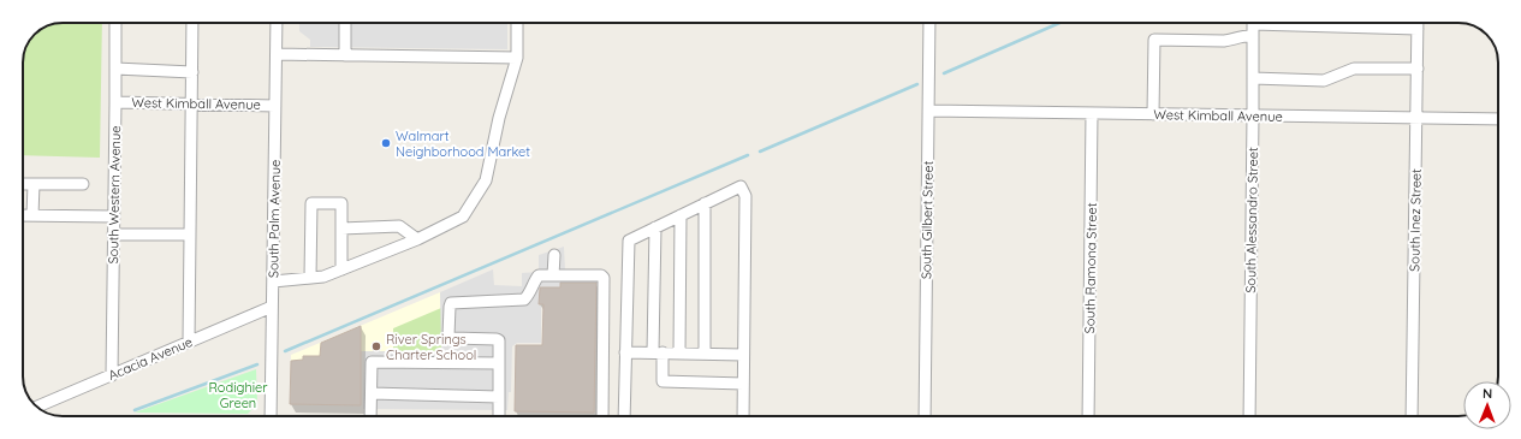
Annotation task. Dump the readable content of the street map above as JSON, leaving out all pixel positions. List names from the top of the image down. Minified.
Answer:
{"streets":{"street":["West Kimball Avenue","South Western Avenue","South Palm Avenue","South Gilbert Street","South Alessandro Street","South Inez Street","South Ramona Street","Acacia Avenue"]},"crossings":[["West Kimball Avenue","South Western Avenue"],["West Kimball Avenue","South Palm Avenue"],["West Kimball Avenue","South Gilbert Street"],["West Kimball Avenue","South Alessandro Street"],["West Kimball Avenue","South Inez Street"],["West Kimball Avenue","South Ramona Street"],["South Western Avenue","Acacia Avenue"],["South Palm Avenue","Acacia Avenue"]],"parks":["Rodighier Green"],"places":["Walmart Neighborhood Market","River Springs Charter School"],"north":"top"}
